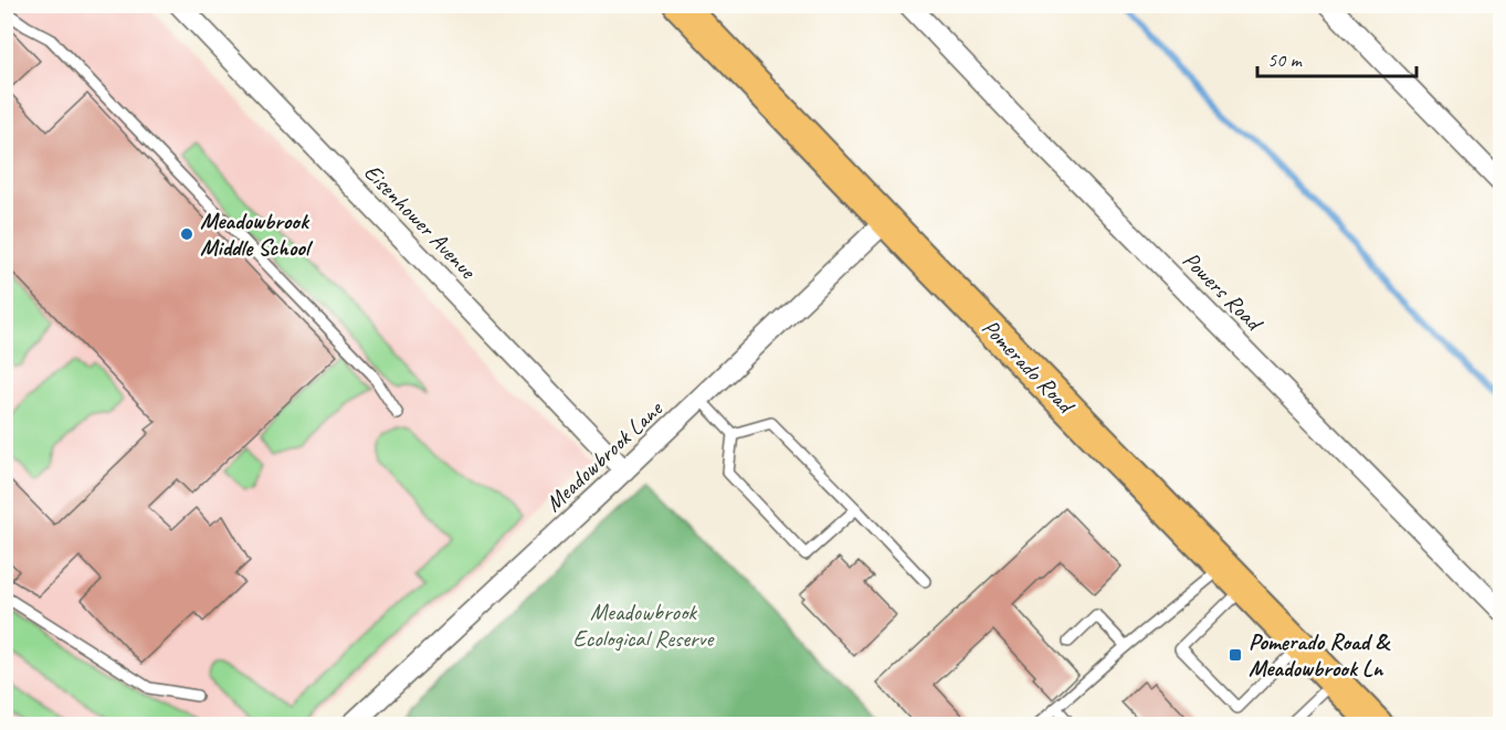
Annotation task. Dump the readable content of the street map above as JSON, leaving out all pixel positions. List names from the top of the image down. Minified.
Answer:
{"streets":{"main road":["Pomerado Road"],"street":["Eisenhower Avenue","Powers Road","Meadowbrook Lane"]},"crossings":[["Eisenhower Avenue","Meadowbrook Lane"],["Pomerado Road","Meadowbrook Lane"]],"parks":["Meadowbrook Ecological Reserve"],"places":{"other":["Meadowbrook Middle School"],"transit":["Pomerado Road & Meadowbrook Ln"]},"scale_bar":"50 m"}
